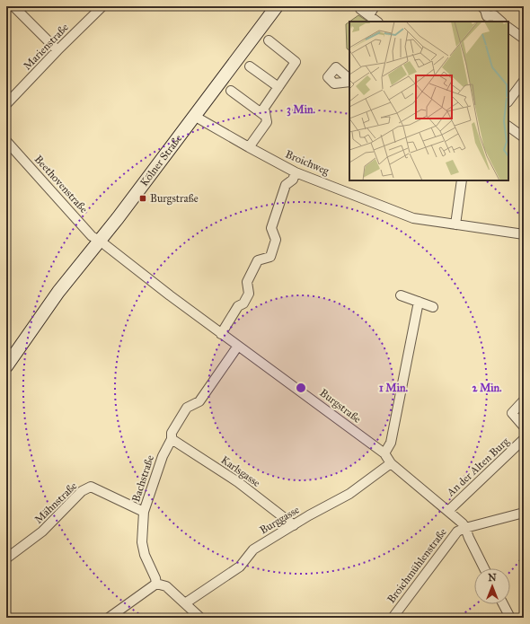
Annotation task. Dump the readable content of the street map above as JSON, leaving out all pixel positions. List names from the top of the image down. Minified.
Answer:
{"streets":{"main road":["Kölner Straße"],"street":["Marienstraße","Broichweg","Beethovenstraße","Burgstraße","An der Alten Burg","Karlsgasse","Bachstraße","Mähnstraße","Burggasse","Broichmühlenstraße"]},"crossings":[["Kölner Straße","Broichweg"],["Kölner Straße","Beethovenstraße"],["Kölner Straße","Burgstraße"],["Beethovenstraße","Burgstraße"],["Burgstraße","An der Alten Burg"],["Burgstraße","Bachstraße"],["Burgstraße","Burggasse"],["Burgstraße","Broichmühlenstraße"],["Karlsgasse","Bachstraße"],["Karlsgasse","Burggasse"],["Bachstraße","Mähnstraße"]],"places":{"transit":["Burgstraße"]},"north":"top","rings":["3 Min.","1 Min.","2 Min."]}
